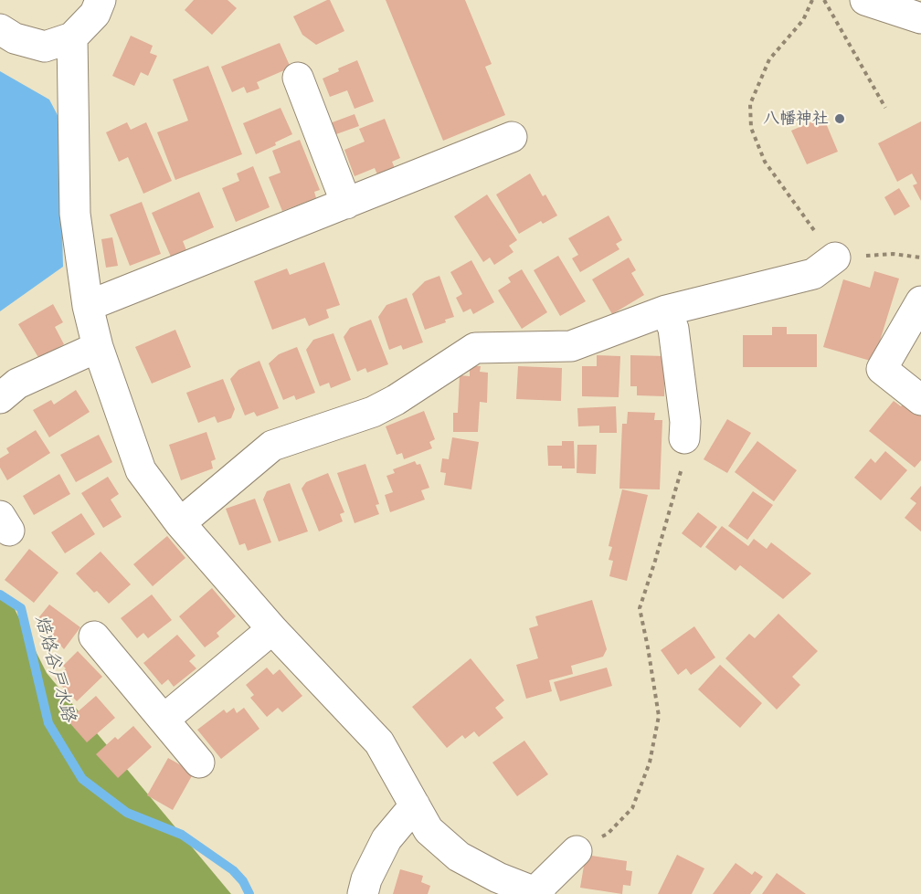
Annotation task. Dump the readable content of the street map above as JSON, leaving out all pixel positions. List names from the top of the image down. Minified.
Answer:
{"water":["焙烙谷戸水路"],"places":["八幡神社"]}
